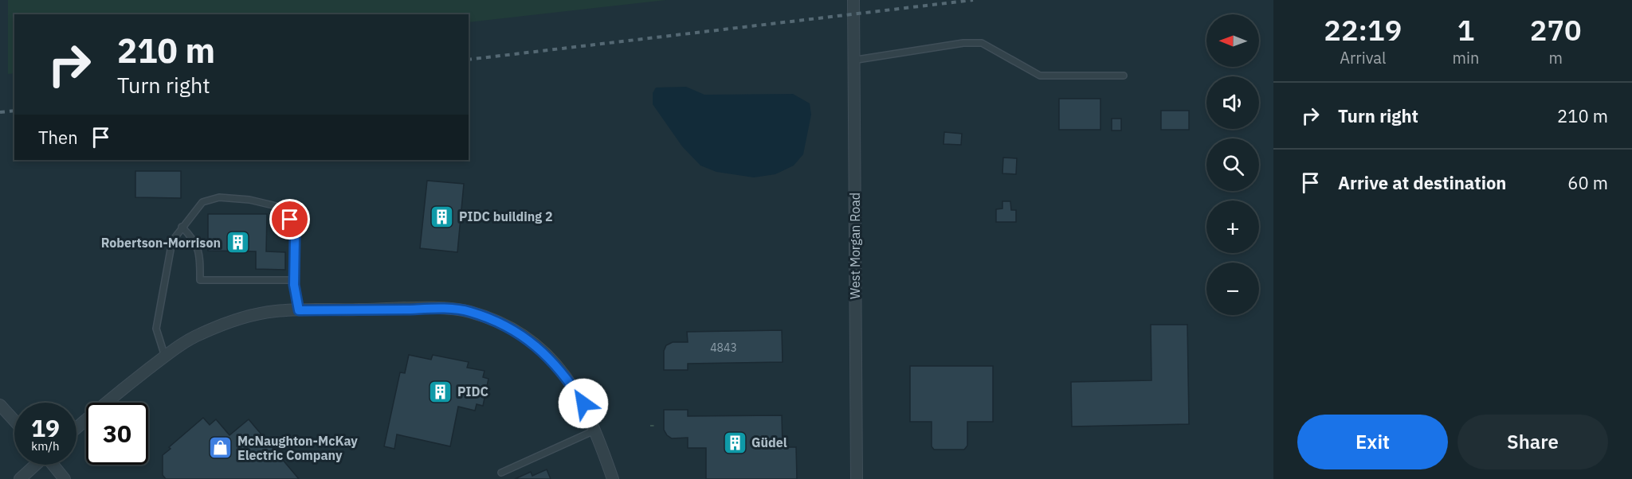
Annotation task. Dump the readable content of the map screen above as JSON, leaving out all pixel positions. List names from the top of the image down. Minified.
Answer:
{"streets":{"street":["West Morgan Road"]},"places":{"building":["PIDC building 2","Robertson-Morrison","PIDC","Güdel"],"shop":["McNaughton-McKay Electric Company"]},"house_numbers":["4843"],"north":"left","page":{"eta":["22:19","Arrival","1","min","270","m"],"map_buttons":["+","−"],"turn":["210 m","Turn right"],"list":[{"name":"Turn right","value":"210 m"},{"name":"Arrive at destination","value":"60 m"}],"then":"Then","speed":"19 km/h","limit":"30","buttons":["Exit","Share"]}}
